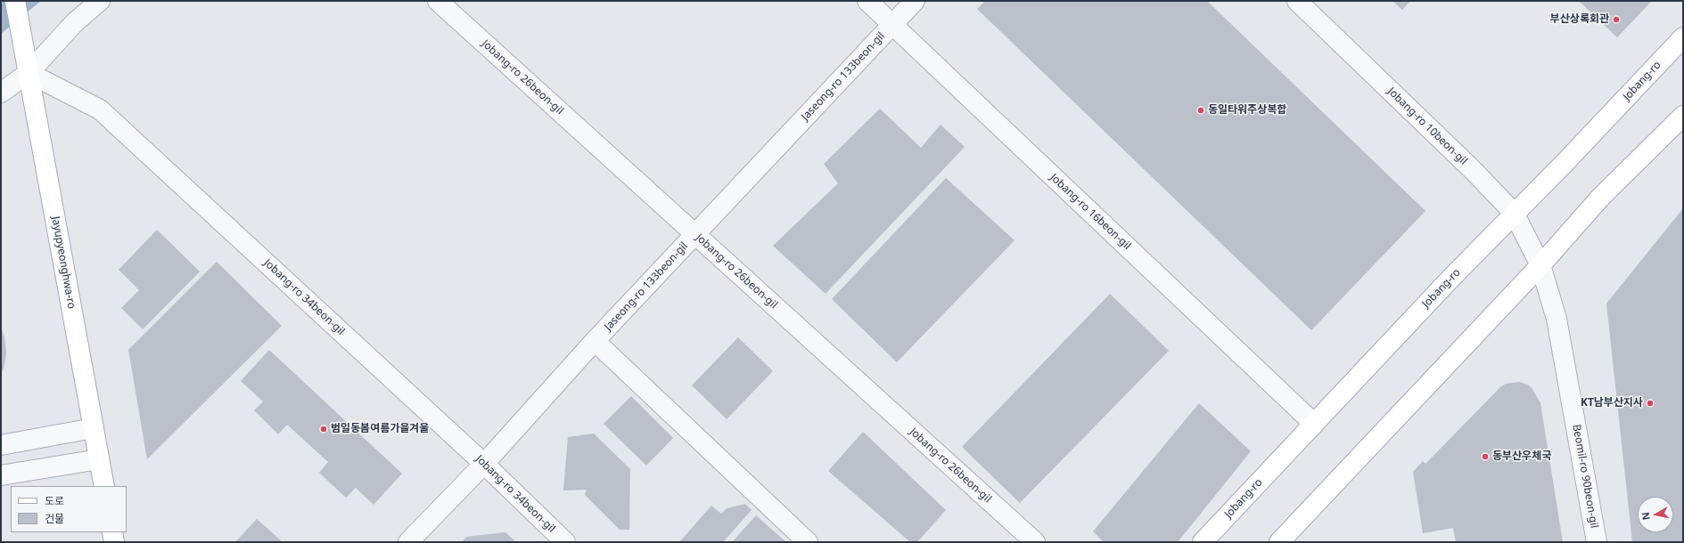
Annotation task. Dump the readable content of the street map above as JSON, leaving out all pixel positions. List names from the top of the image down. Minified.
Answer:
{"streets":{"main road":["Jobang-ro","Jayupyeonghwa-ro"],"street":["Jaseong-ro 133beon-gil","Jobang-ro 26beon-gil","Jobang-ro 10beon-gil","Jobang-ro 16beon-gil","Jobang-ro 34beon-gil","Beomil-ro 90beon-gil"]},"crossings":[["Jaseong-ro 133beon-gil","Jobang-ro 26beon-gil"],["Jaseong-ro 133beon-gil","Jobang-ro 16beon-gil"],["Jaseong-ro 133beon-gil","Jobang-ro 34beon-gil"],["Jobang-ro","Jobang-ro 10beon-gil"],["Jobang-ro","Jobang-ro 16beon-gil"],["Jobang-ro 10beon-gil","Beomil-ro 90beon-gil"],["Jayupyeonghwa-ro","Jobang-ro 34beon-gil"]],"places":["부산상록회관","동일타워주상복합","KT남부산지사","범일동봄여름가을겨울","동부산우체국"],"legend":["도로","건물"],"north":"left"}
